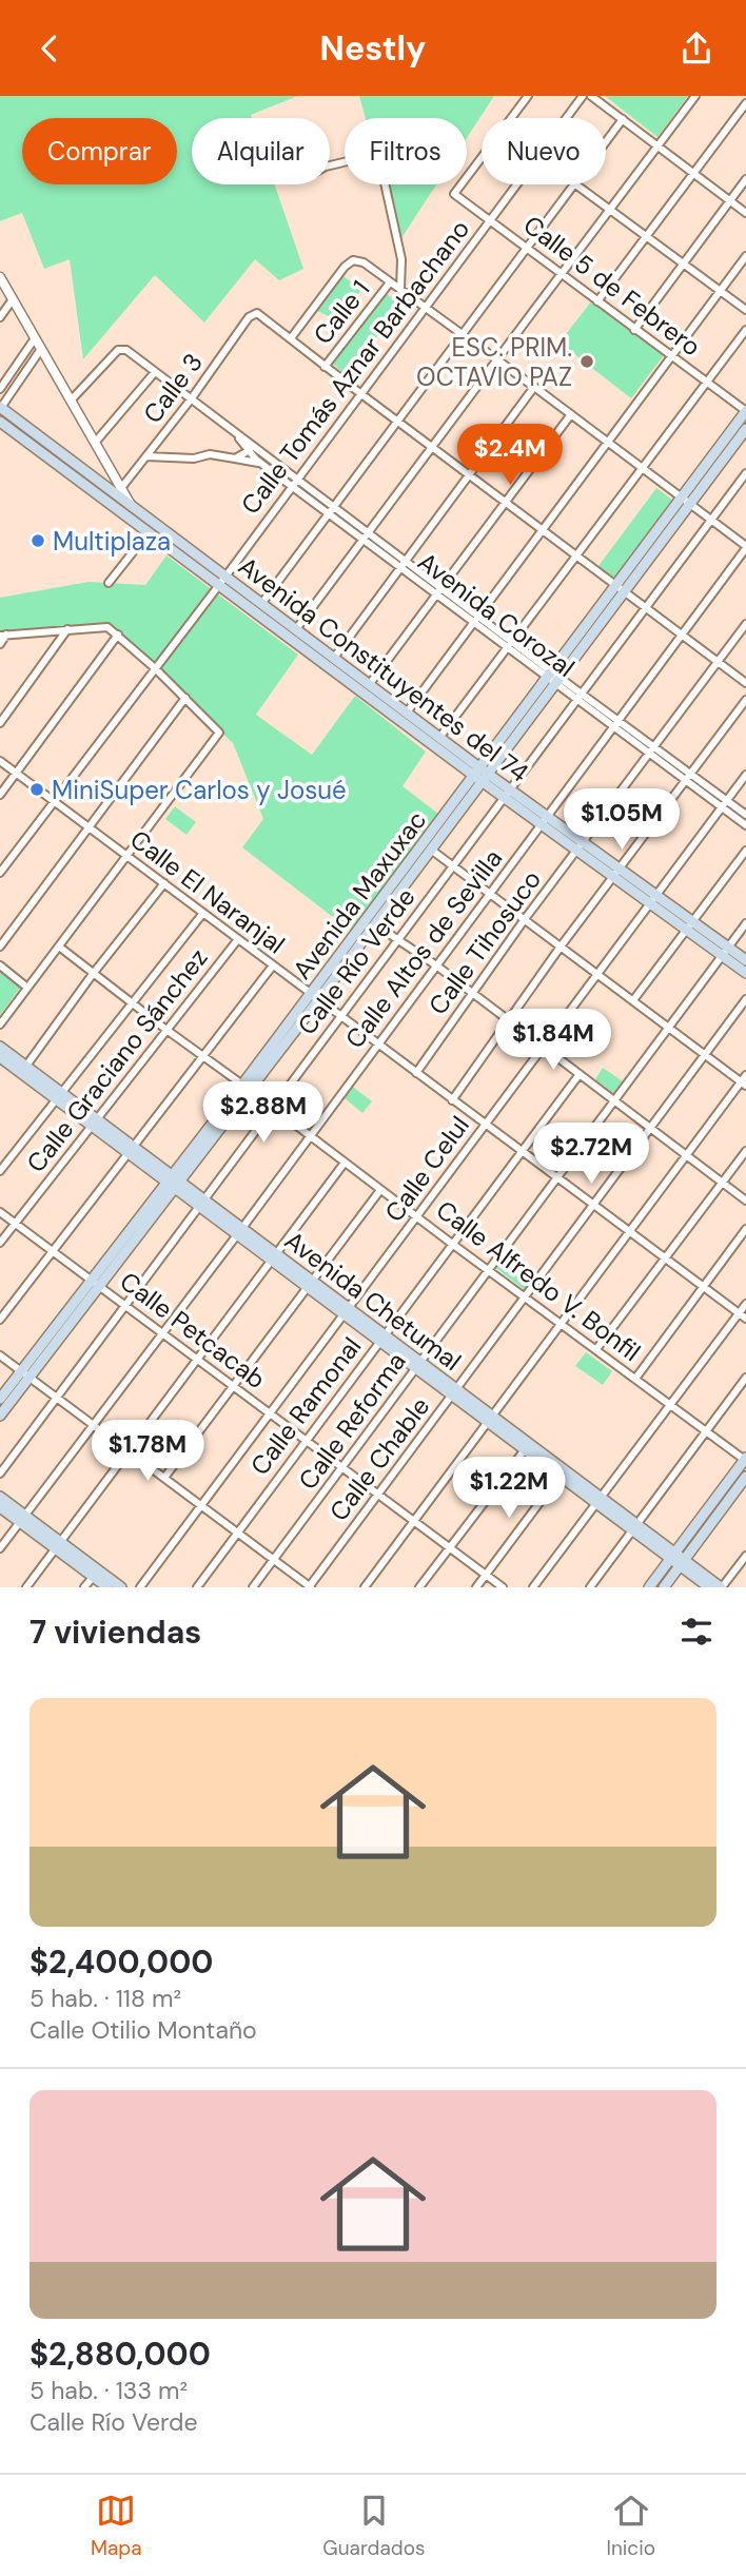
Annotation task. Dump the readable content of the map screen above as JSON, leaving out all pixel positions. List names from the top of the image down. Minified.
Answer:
{"streets":{"main road":["Avenida Constituyentes del 74","Avenida Maxuxac","Avenida Chetumal"],"street":["Calle 5 de Febrero","Calle 1","Calle Tomás Aznar Barbachano","Calle 3","Avenida Corozal","Calle El Naranjal","Calle Tihosuco","Calle Altos de Sevilla","Calle Río Verde","Calle Graciano Sánchez","Calle Celul","Calle Alfredo V. Bonfil","Calle Petcacab","Calle Ramonal","Calle Reforma","Calle Chable"]},"crossings":[["Calle 5 de Febrero","Calle Tomás Aznar Barbachano"],["Calle 5 de Febrero","Avenida Maxuxac"],["Calle Tomás Aznar Barbachano","Avenida Corozal"],["Calle Tomás Aznar Barbachano","Avenida Constituyentes del 74"],["Calle Tomás Aznar Barbachano","Calle El Naranjal"],["Calle 3","Avenida Corozal"],["Avenida Corozal","Avenida Maxuxac"],["Avenida Corozal","Calle Tihosuco"],["Avenida Corozal","Calle Altos de Sevilla"],["Avenida Corozal","Calle Río Verde"],["Avenida Corozal","Calle Celul"],["Avenida Constituyentes del 74","Avenida Maxuxac"],["Avenida Constituyentes del 74","Calle Tihosuco"],["Avenida Constituyentes del 74","Calle Altos de Sevilla"],["Avenida Constituyentes del 74","Calle Río Verde"],["Avenida Constituyentes del 74","Calle Celul"],["Avenida Constituyentes del 74","Calle Reforma"],["Calle El Naranjal","Avenida Maxuxac"],["Calle El Naranjal","Calle Tihosuco"],["Calle El Naranjal","Calle Altos de Sevilla"],["Calle El Naranjal","Calle Río Verde"],["Calle El Naranjal","Calle Graciano Sánchez"],["Calle El Naranjal","Calle Celul"],["Calle El Naranjal","Calle Ramonal"],["Calle El Naranjal","Calle Reforma"],["Calle El Naranjal","Calle Chable"],["Avenida Maxuxac","Calle Alfredo V. Bonfil"],["Avenida Maxuxac","Avenida Chetumal"],["Avenida Maxuxac","Calle Petcacab"],["Calle Altos de Sevilla","Calle Alfredo V. Bonfil"],["Calle Altos de Sevilla","Avenida Chetumal"],["Calle Altos de Sevilla","Calle Petcacab"],["Calle Río Verde","Calle Alfredo V. Bonfil"],["Calle Río Verde","Avenida Chetumal"],["Calle Río Verde","Calle Petcacab"],["Calle Graciano Sánchez","Calle Alfredo V. Bonfil"],["Calle Graciano Sánchez","Avenida Chetumal"],["Calle Graciano Sánchez","Calle Petcacab"],["Calle Celul","Calle Alfredo V. Bonfil"],["Calle Celul","Avenida Chetumal"],["Calle Celul","Calle Petcacab"],["Calle Alfredo V. Bonfil","Calle Ramonal"],["Calle Alfredo V. Bonfil","Calle Reforma"],["Calle Alfredo V. Bonfil","Calle Chable"],["Avenida Chetumal","Calle Ramonal"],["Avenida Chetumal","Calle Reforma"],["Avenida Chetumal","Calle Chable"],["Calle Petcacab","Calle Ramonal"],["Calle Petcacab","Calle Reforma"],["Calle Petcacab","Calle Chable"]],"places":["ESC. PRIM. OCTAVIO PAZ","Multiplaza","MiniSuper Carlos y Josué"],"page":{"header":"Nestly","chip":["Comprar","Alquilar","Filtros","Nuevo"],"price":["$2.4M","$1.05M","$1.84M","$2.88M","$2.72M","$1.78M","$1.22M"],"heading":"7 viviendas","list":[{"name":"$2,400,000","note":"5 hab. · 118 m² · Calle Otilio Montaño"},{"name":"$2,880,000","note":"5 hab. · 133 m² · Calle Río Verde"}],"tabs":["Mapa","Guardados","Inicio"]}}
